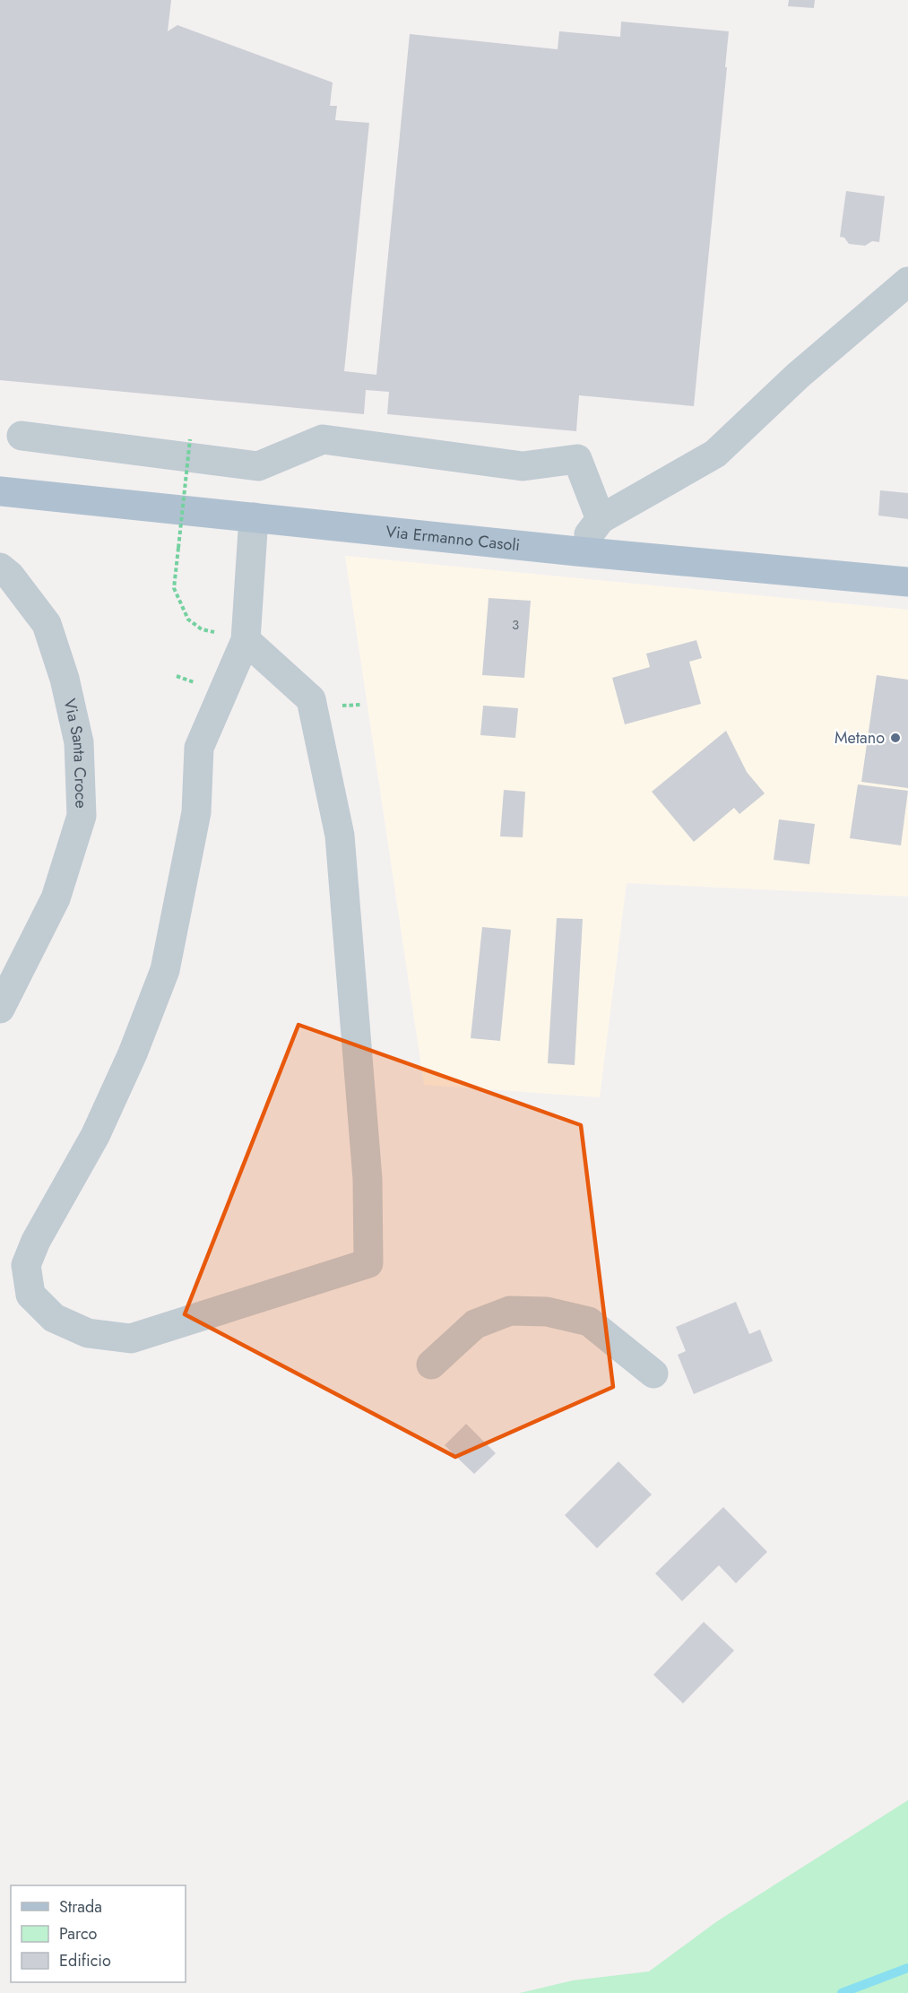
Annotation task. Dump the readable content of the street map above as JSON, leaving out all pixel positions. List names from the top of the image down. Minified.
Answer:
{"streets":{"main road":["Via Ermanno Casoli"],"street":["Via Santa Croce"]},"places":["Metano"],"house_numbers":["3"],"legend":["Strada","Parco","Edificio"]}
